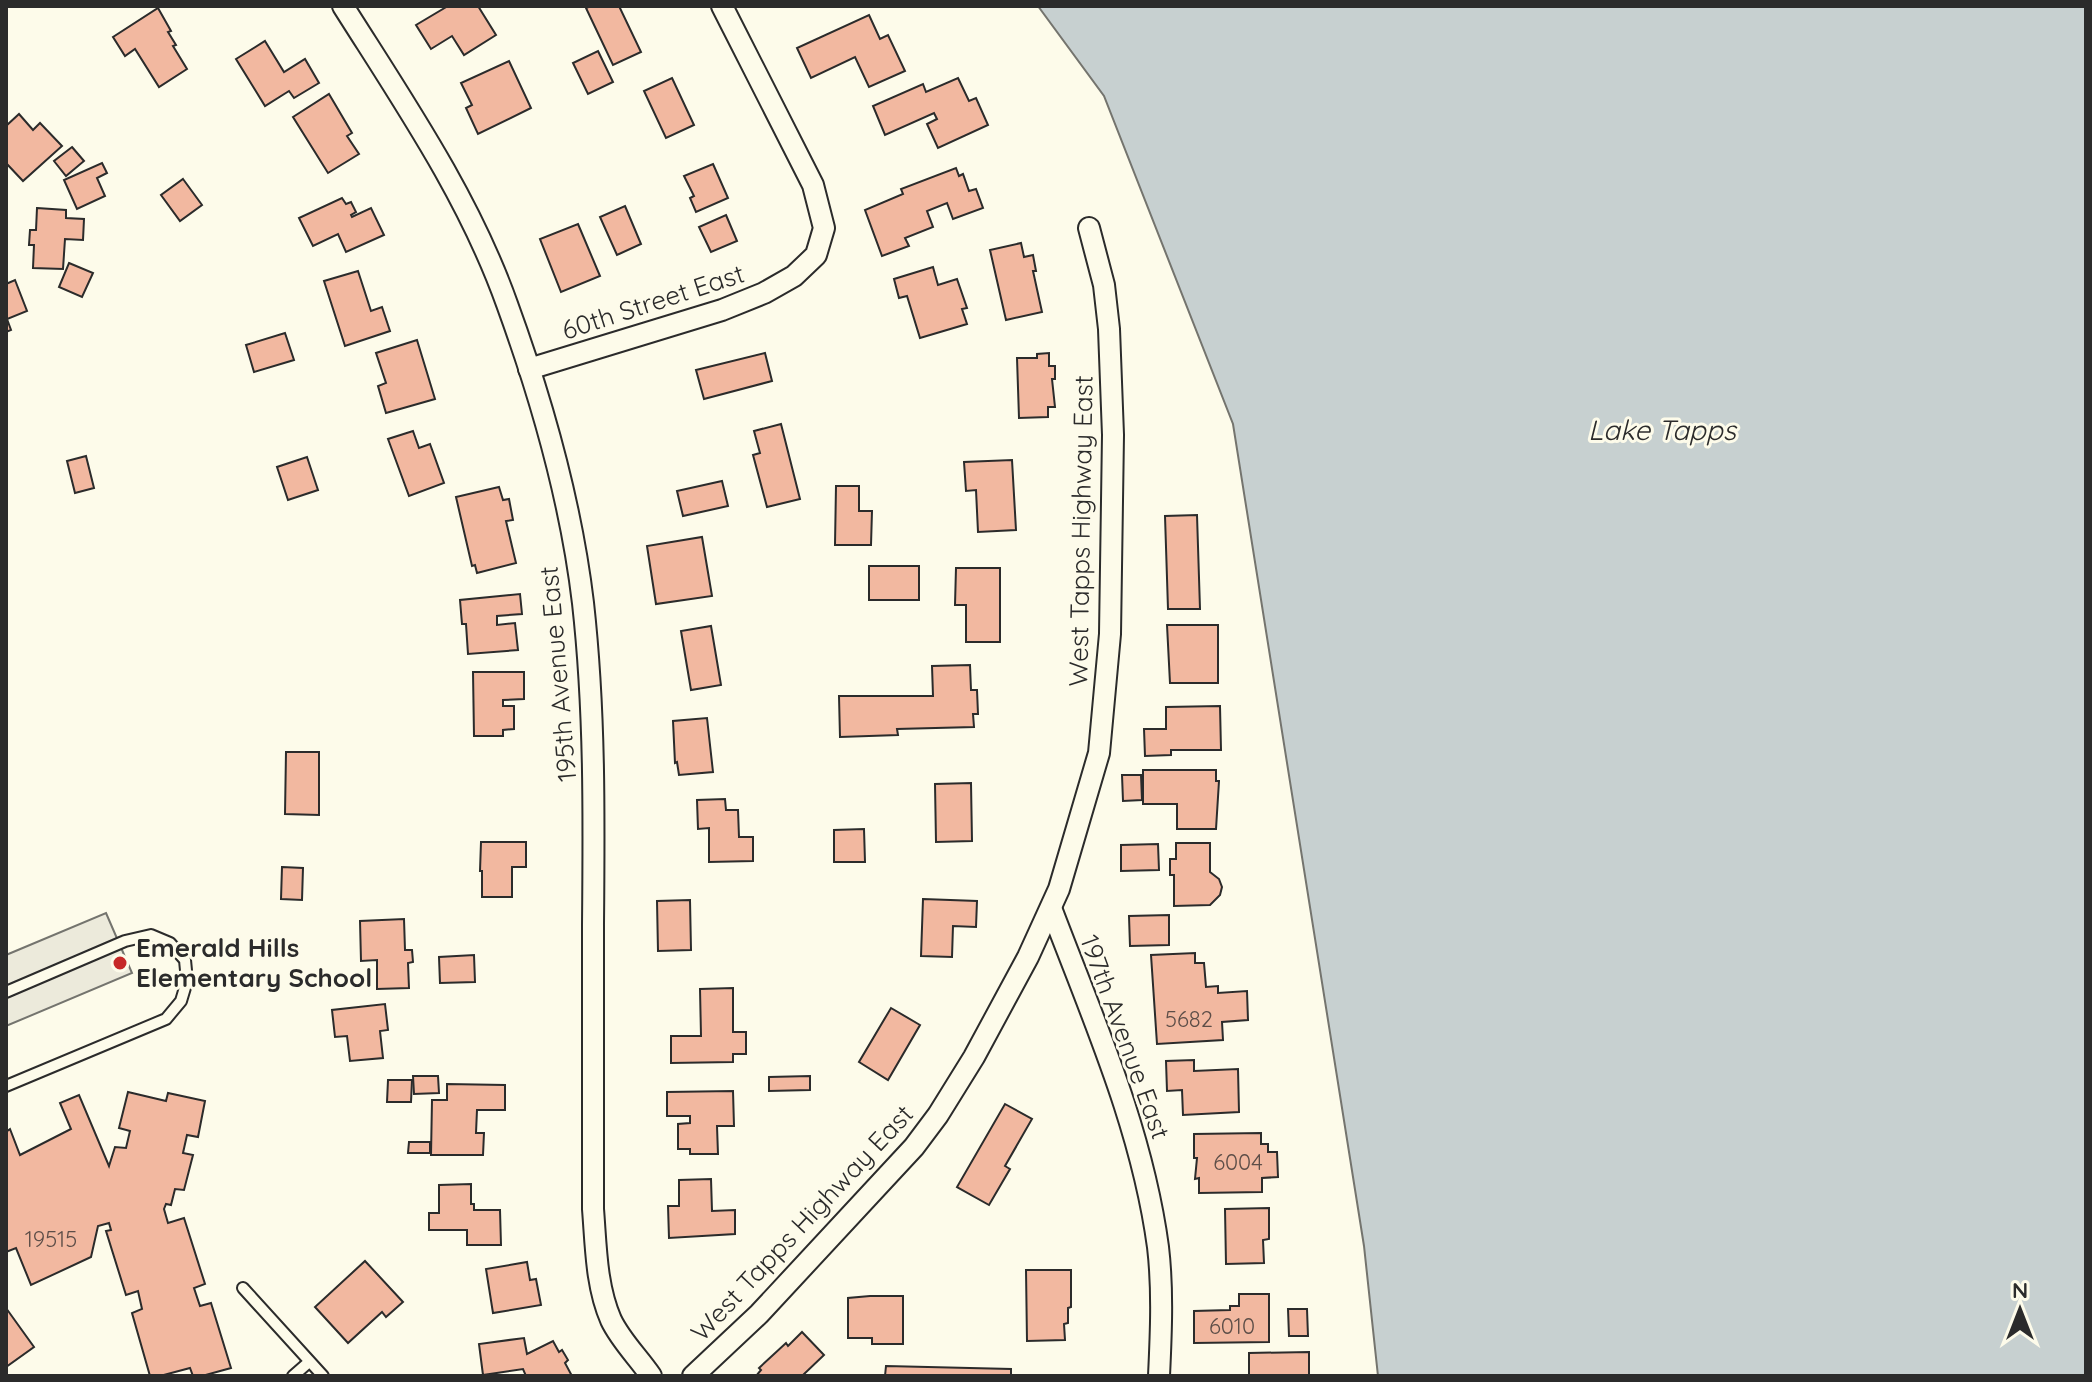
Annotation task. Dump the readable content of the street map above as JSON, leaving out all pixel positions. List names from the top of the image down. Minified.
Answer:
{"streets":{"street":["60th Street East","West Tapps Highway East","195th Avenue East","197th Avenue East"]},"crossings":[["60th Street East","195th Avenue East"],["West Tapps Highway East","197th Avenue East"]],"water":["Lake Tapps"],"places":["Emerald Hills Elementary School"],"house_numbers":["5682","6004","19515","6010"],"north":"top"}
